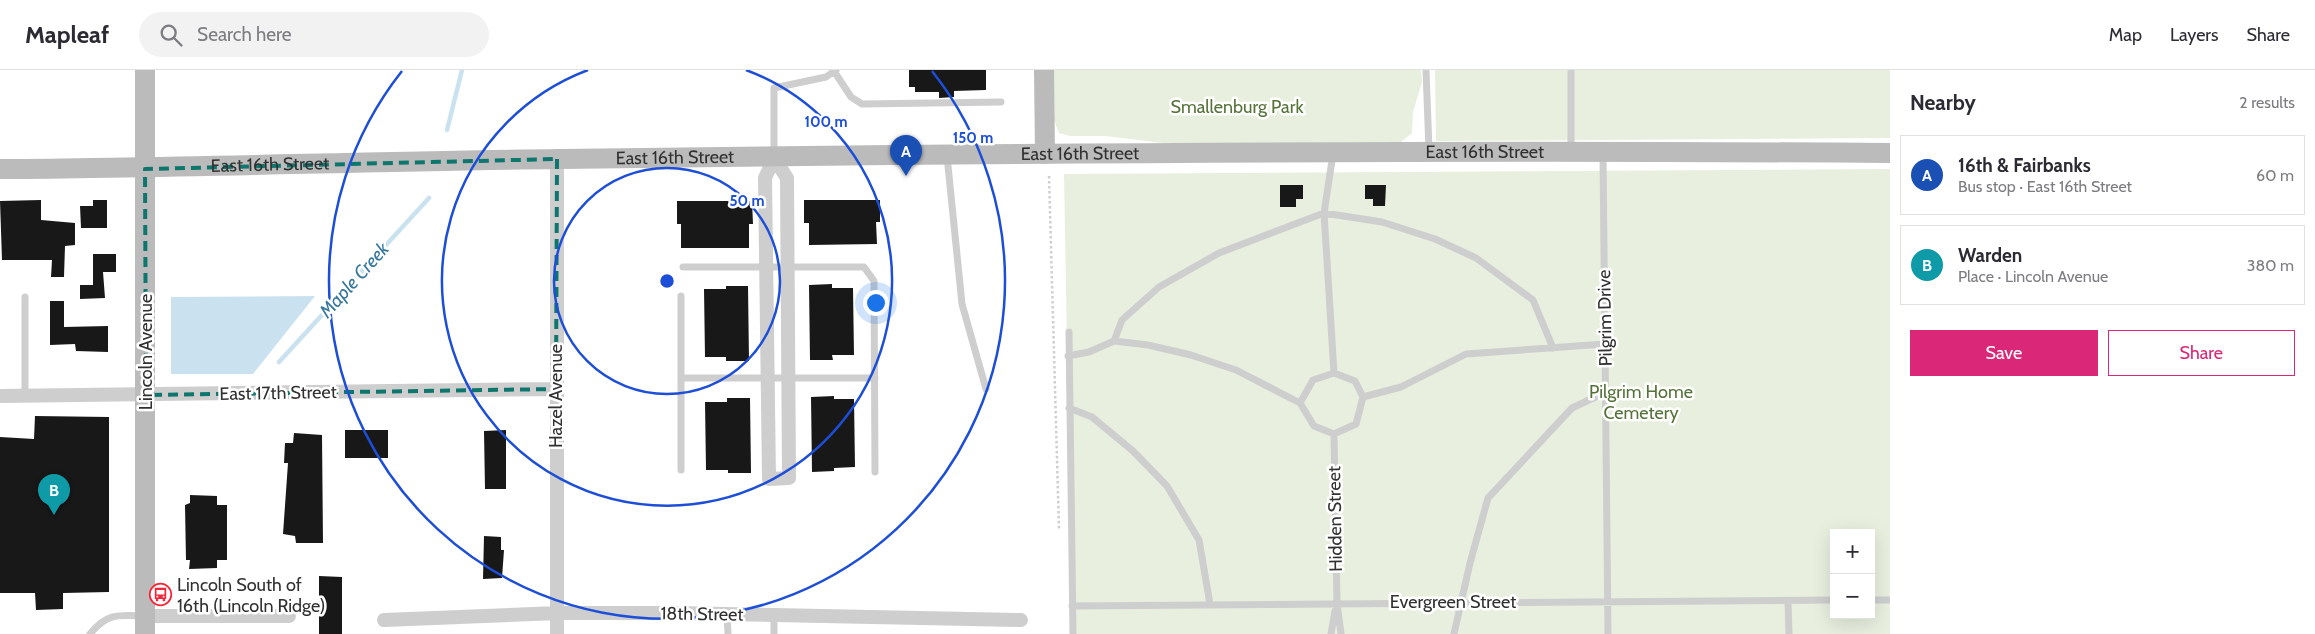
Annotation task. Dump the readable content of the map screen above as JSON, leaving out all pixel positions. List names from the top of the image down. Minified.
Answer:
{"streets":{"main road":["East 16th Street","Lincoln Avenue"],"street":["East 17th Street","Hazel Avenue","18th Street"],"lane":["Pilgrim Drive","Hidden Street","Evergreen Street"]},"crossings":[["East 16th Street","Pilgrim Drive"],["East 16th Street","Lincoln Avenue"],["East 16th Street","Hazel Avenue"],["Pilgrim Drive","Evergreen Street"],["Lincoln Avenue","East 17th Street"],["East 17th Street","Hazel Avenue"],["Hazel Avenue","18th Street"],["Hidden Street","Evergreen Street"]],"water":["Maple Creek"],"parks":["Smallenburg Park","Pilgrim Home Cemetery"],"places":{"bus stop":["Lincoln South of 16th (Lincoln Ridge)"]},"page":{"header":"Mapleaf","search":"Search here","nav":["Map","Layers","Share"],"heading":["Nearby","2 results"],"pins":["A","B"],"list":[{"mark":"A","name":"16th & Fairbanks","note":"Bus stop · East 16th Street","value":"60 m"},{"mark":"B","name":"Warden","note":"Place · Lincoln Avenue","value":"380 m"}],"buttons":["Save","Share"],"map_buttons":["+","−"]},"rings":["100 m","150 m","50 m"]}
